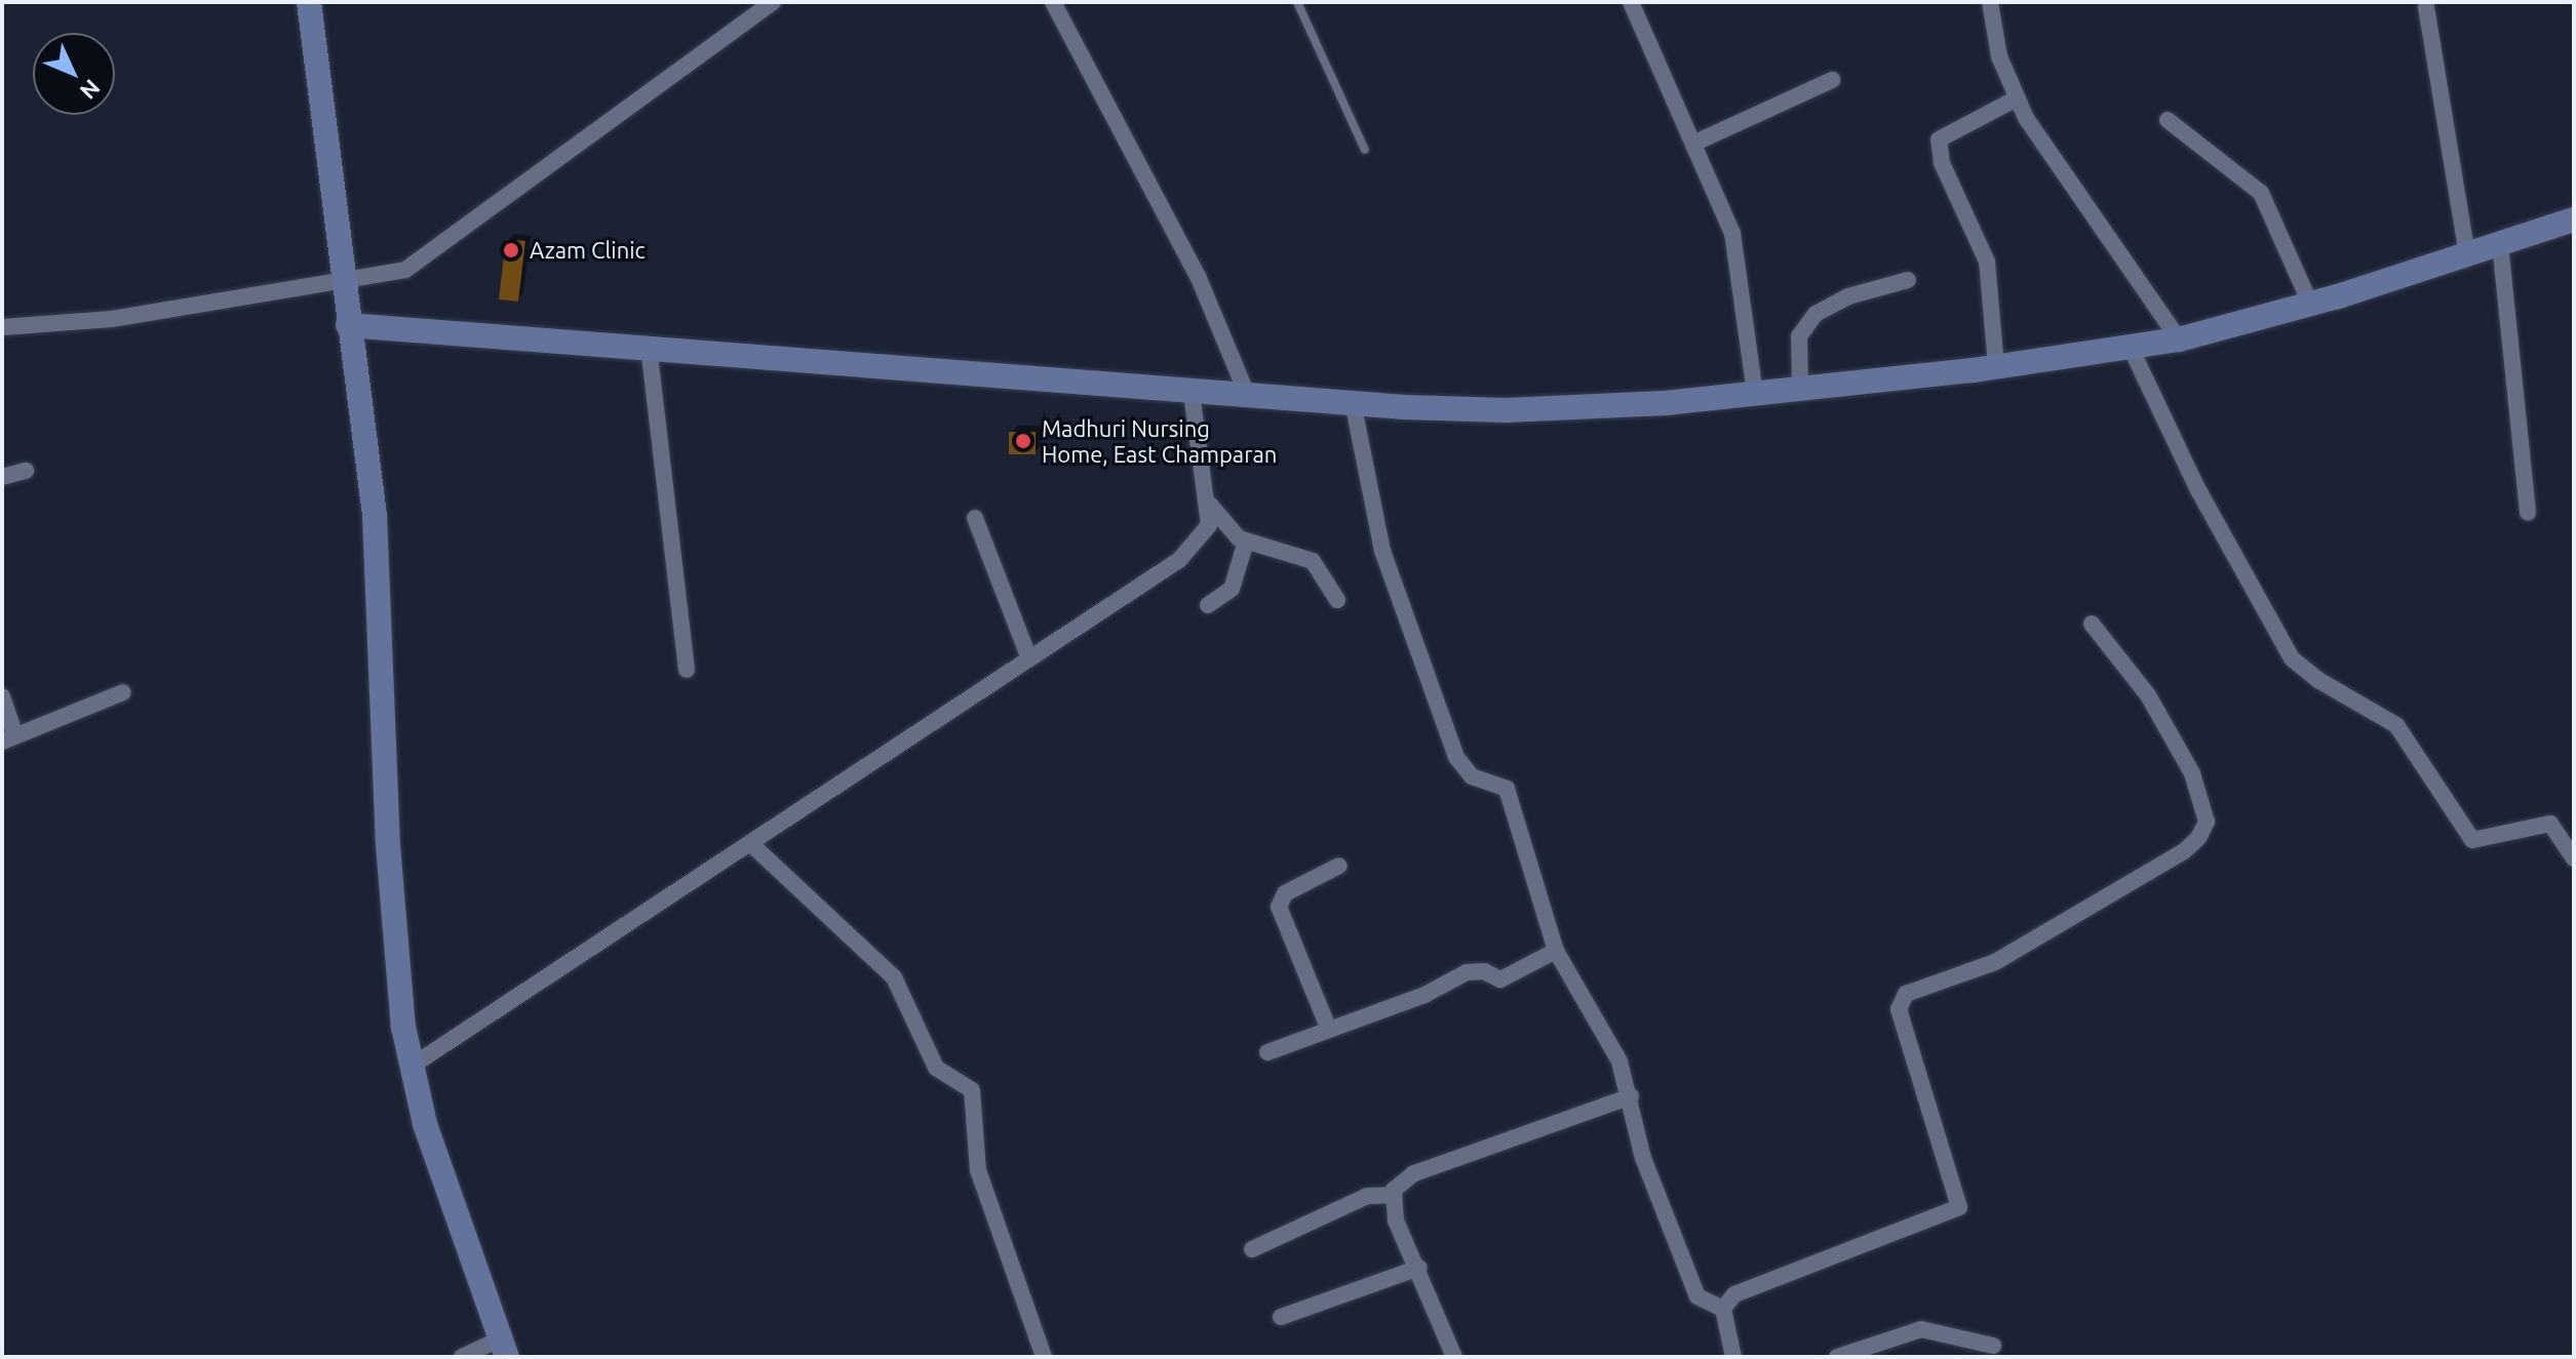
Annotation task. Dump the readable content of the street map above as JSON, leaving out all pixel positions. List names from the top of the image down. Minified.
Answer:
{"places":["Azam Clinic","Madhuri Nursing Home, East Champaran"],"north":"bottom right"}
